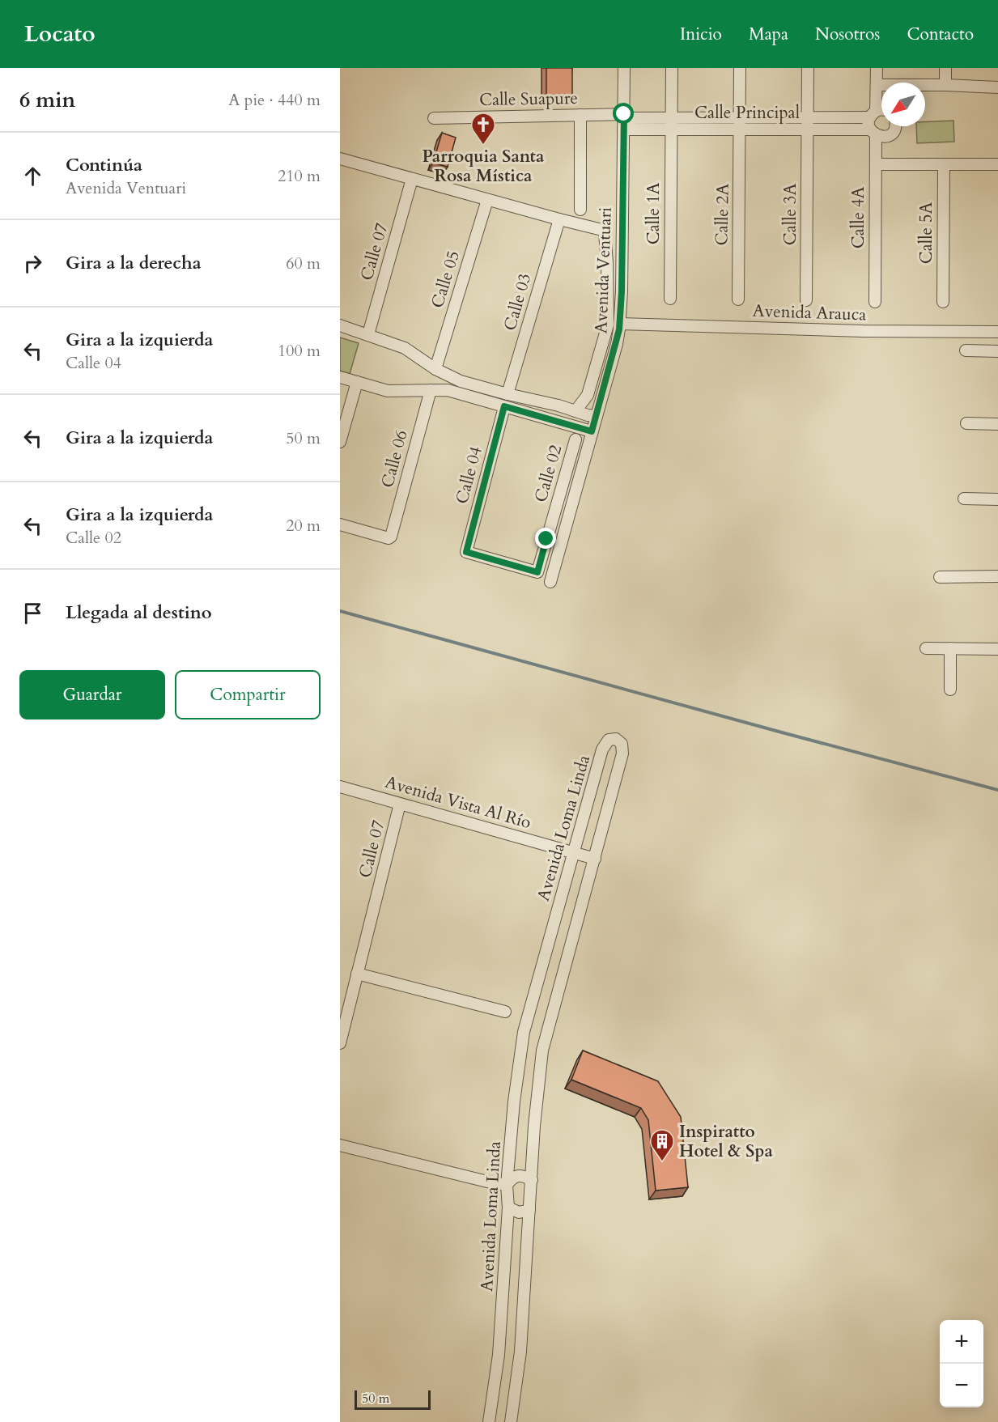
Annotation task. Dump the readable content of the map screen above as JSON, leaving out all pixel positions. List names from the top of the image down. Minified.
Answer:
{"streets":{"street":["Calle Suapure","Calle Principal","Calle 1A","Calle 2A","Calle 3A","Calle 4A","Calle 5A","Calle 07","Avenida Ventuari","Calle 05","Calle 03","Avenida Arauca","Calle 06","Calle 02","Calle 04","Avenida Vista Al Río","Avenida Loma Linda"]},"crossings":[["Calle Suapure","Calle Principal"],["Calle Suapure","Avenida Ventuari"],["Calle Principal","Calle 1A"],["Calle Principal","Calle 2A"],["Calle Principal","Calle 3A"],["Calle Principal","Calle 4A"],["Calle Principal","Avenida Ventuari"],["Calle 07","Avenida Vista Al Río"],["Avenida Ventuari","Avenida Arauca"],["Calle 02","Calle 04"],["Avenida Vista Al Río","Avenida Loma Linda"]],"places":{"church":["Parroquia Santa Rosa Mística"],"building":["Inspiratto Hotel & Spa"]},"scale_bar":"50 m","north":"bottom left","page":{"header":"Locato","nav":["Inicio","Mapa","Nosotros","Contacto"],"heading":["6 min","A pie · 440 m"],"list":[["Continúa","Avenida Ventuari","210 m"],["Gira a la derecha","60 m"],["Gira a la izquierda","Calle 04","100 m"],["Gira a la izquierda","50 m"],["Gira a la izquierda","Calle 02","20 m"],"Llegada al destino"],"buttons":["Guardar","Compartir"],"map_buttons":["+","−"],"scale":"50 m"}}
